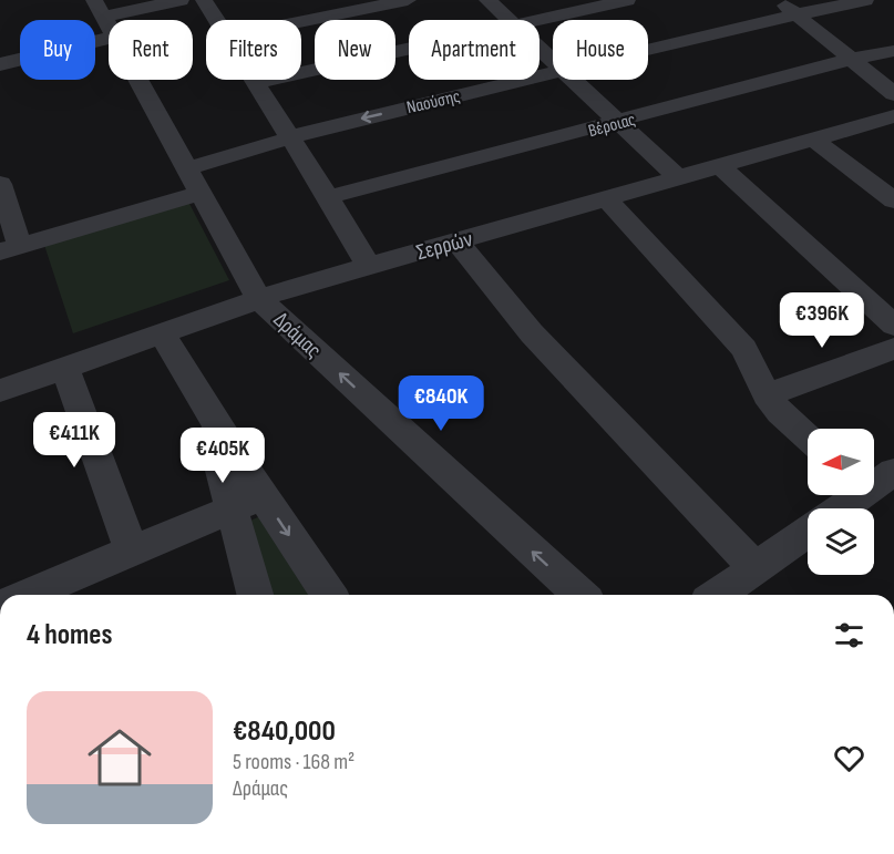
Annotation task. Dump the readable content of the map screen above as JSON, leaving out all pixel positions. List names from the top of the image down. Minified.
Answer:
{"streets":{"street":["Ναούσης","Βέροιας","Σερρών","Δράμας"]},"crossings":[["Ναούσης","Δράμας"],["Σερρών","Δράμας"]],"north":"left","page":{"chip":["Buy","Rent","Filters","New","Apartment","House"],"price":["€396K","€840K","€411K","€405K"],"heading":"4 homes","list":[{"name":"€840,000","note":"5 rooms · 168 m² · Δράμας"}]}}
